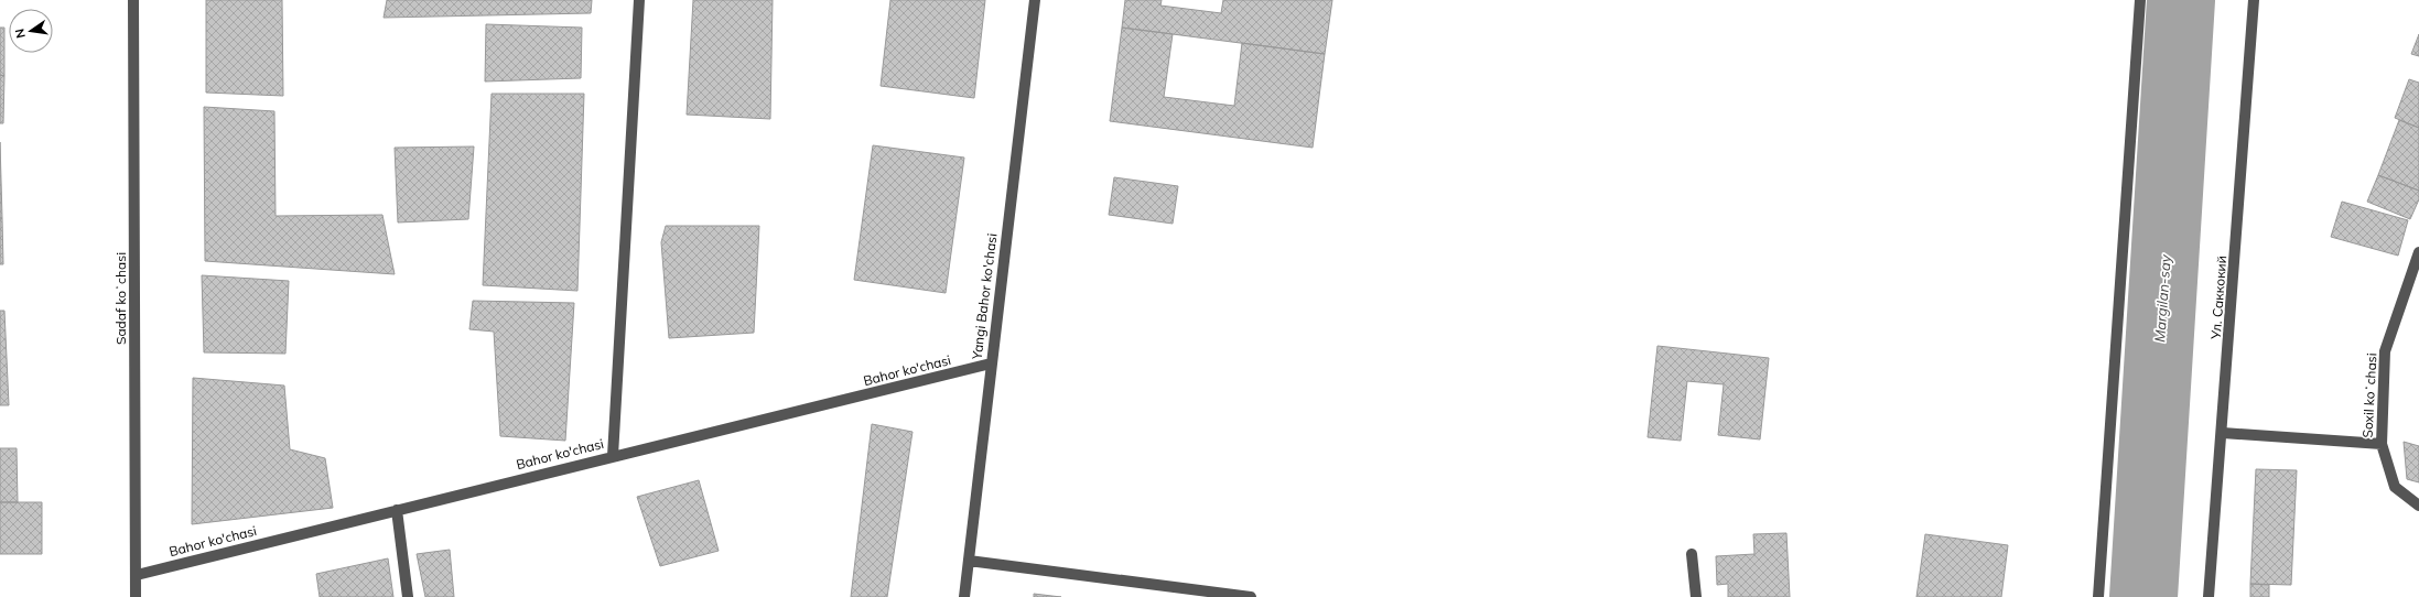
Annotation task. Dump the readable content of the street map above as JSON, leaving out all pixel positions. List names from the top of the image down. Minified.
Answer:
{"streets":{"street":["Yangi Bahor ko'chasi","Ул. Саккокий","Sadaf koʻchasi","Bahor ko'chasi","Soxil koʻchasi"]},"crossings":[["Yangi Bahor ko'chasi","Bahor ko'chasi"],["Sadaf koʻchasi","Bahor ko'chasi"]],"water":["Margilan-say"],"north":"left"}
